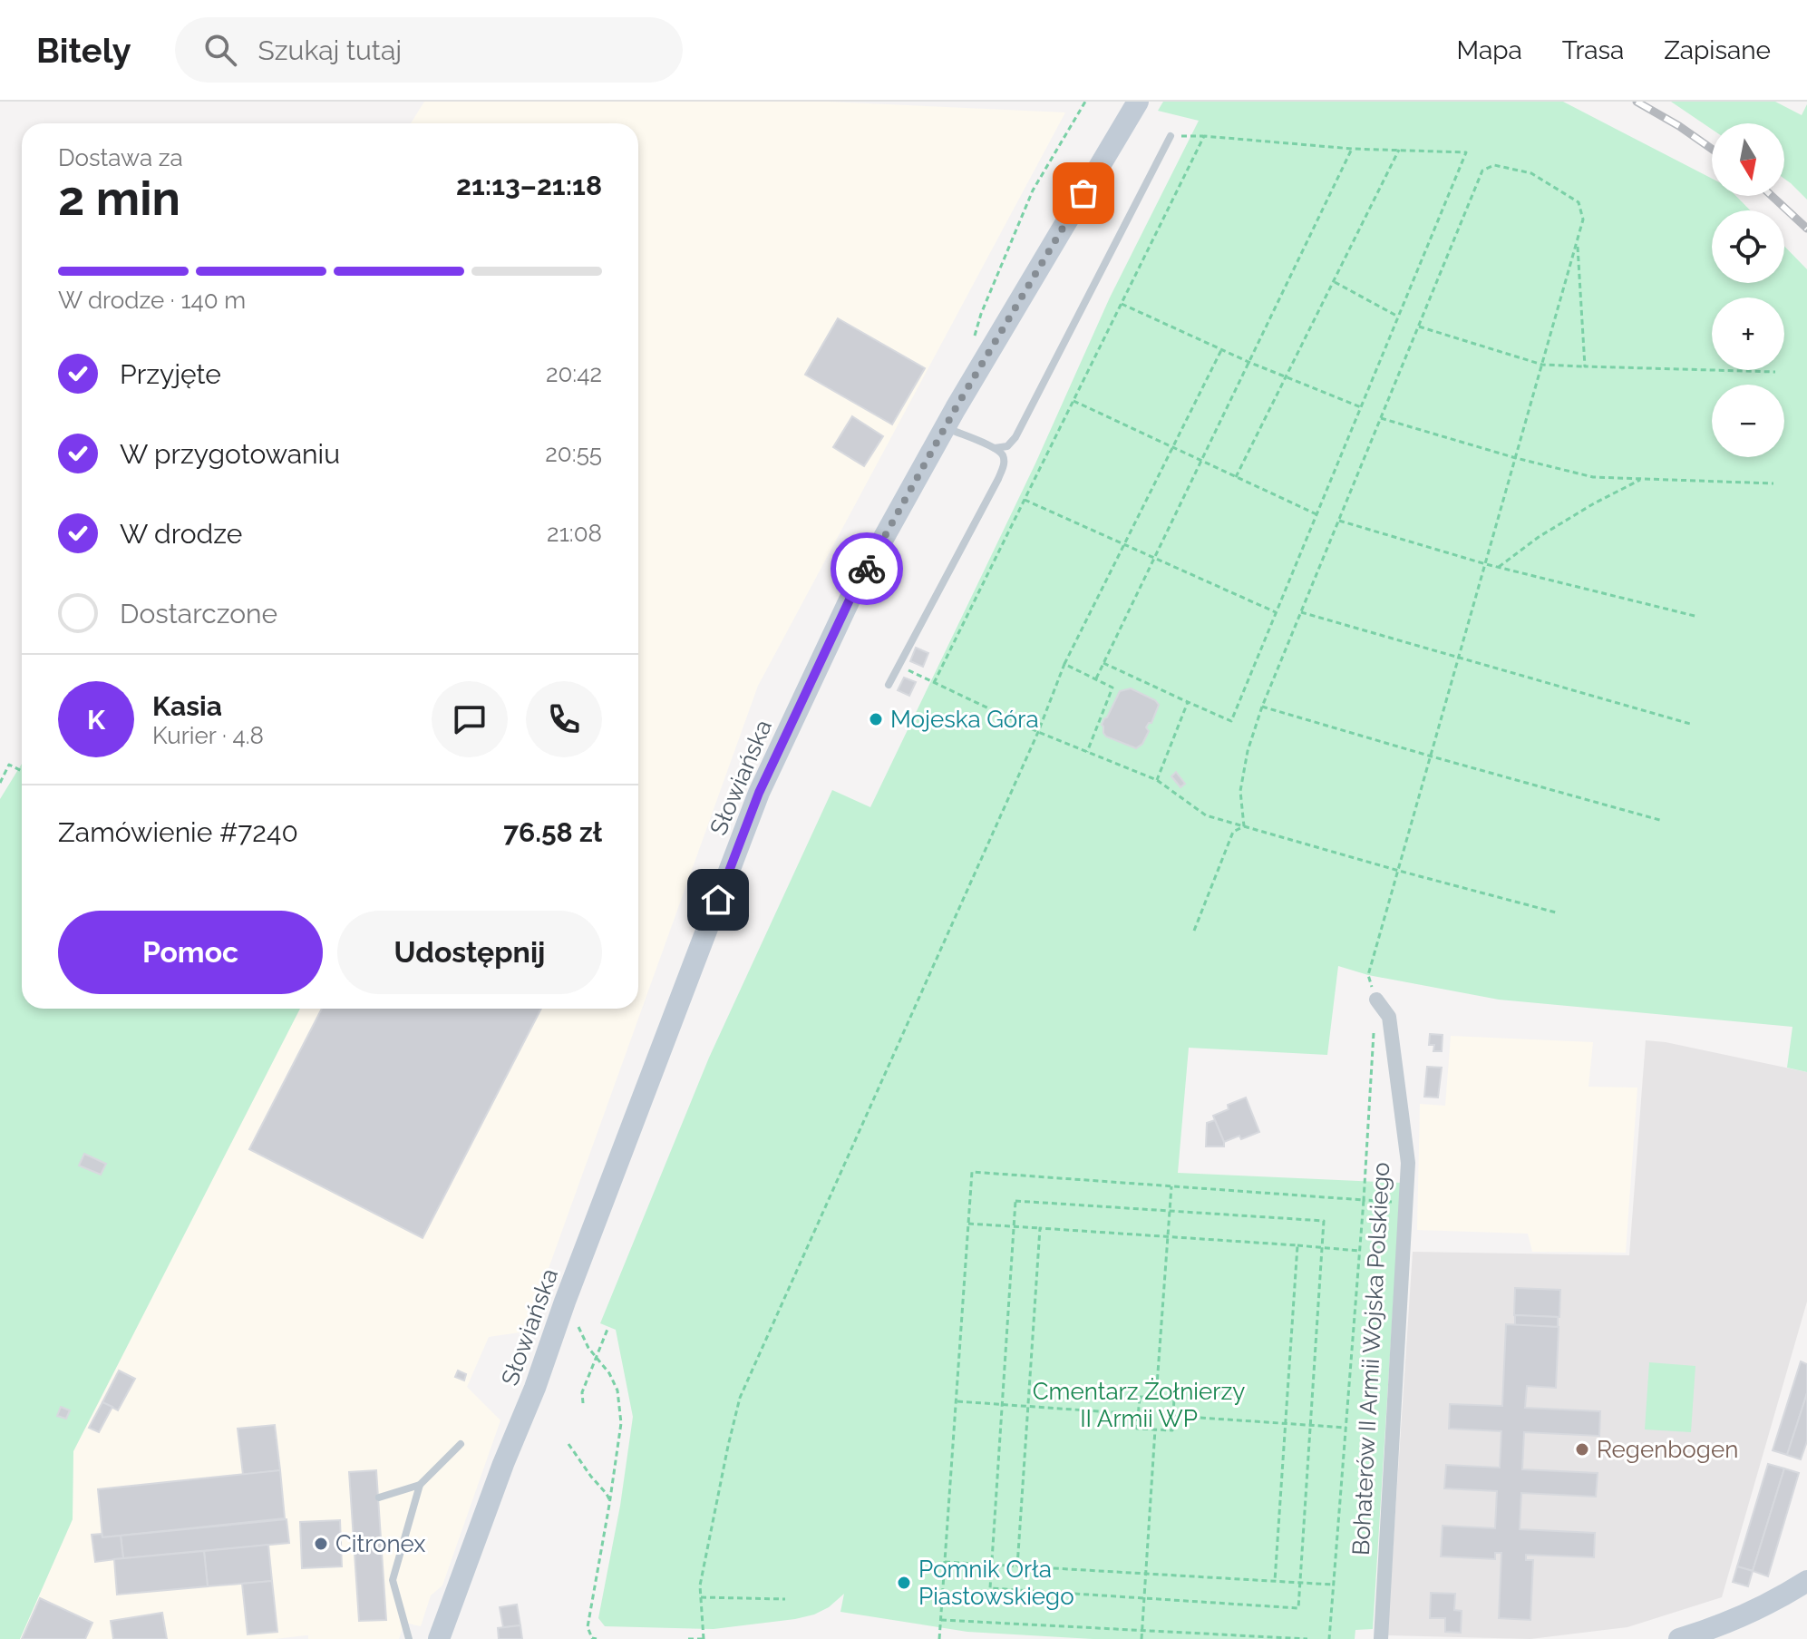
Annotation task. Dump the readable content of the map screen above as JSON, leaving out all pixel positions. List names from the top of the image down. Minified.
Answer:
{"streets":{"street":["Słowiańska","Bohaterów II Armii Wojska Polskiego"]},"parks":["Cmentarz Żołnierzy II Armii WP"],"places":["Mojeska Góra","Regenbogen","Citronex","Pomnik Orła Piastowskiego"],"north":"bottom","page":{"header":"Bitely","search":"Szukaj tutaj","nav":["Mapa","Trasa","Zapisane"],"map_buttons":["+","−"],"heading":["2 min","Dostawa za","21:13–21:18"],"panel":["Kasia","Kurier · 4.8","Zamówienie #7240","76.58 zł"],"bar":"W drodze · 140 m","list":[["Przyjęte","20:42"],["W przygotowaniu","20:55"],["W drodze","21:08"],"Dostarczone"],"round":"K","buttons":["Pomoc","Udostępnij"]}}
